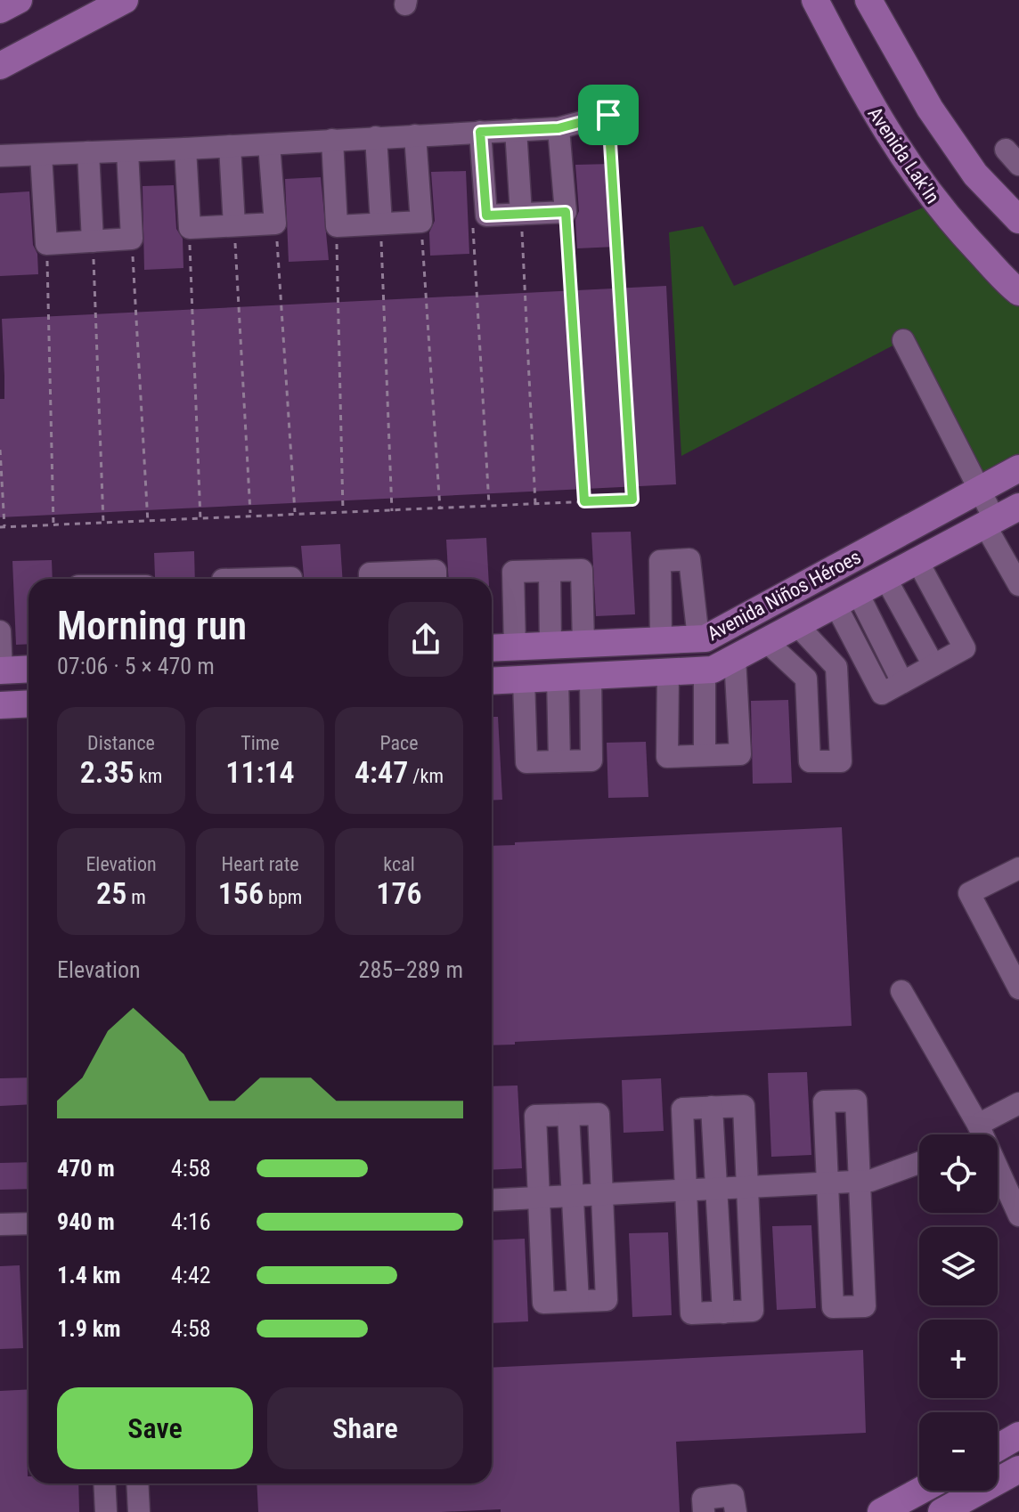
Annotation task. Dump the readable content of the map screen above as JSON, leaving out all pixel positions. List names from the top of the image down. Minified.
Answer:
{"streets":{"main road":["Avenida Lak'In","Avenida Niños Héroes"]},"page":{"heading":["Morning run","07:06 · 5 × 470 m"],"stats":[["Distance","2.35 km"],["Time","11:14"],["Pace","4:47 /km"],["Elevation","25 m"],["Heart rate","156 bpm"],["kcal","176"]],"chart":["Elevation","285–289 m"],"map_buttons":["+","−"],"list":[{"name":"470 m","note":"4:58"},{"name":"940 m","note":"4:16"},{"name":"1.4 km","note":"4:42"},{"name":"1.9 km","note":"4:58"}],"buttons":["Save","Share"]}}
